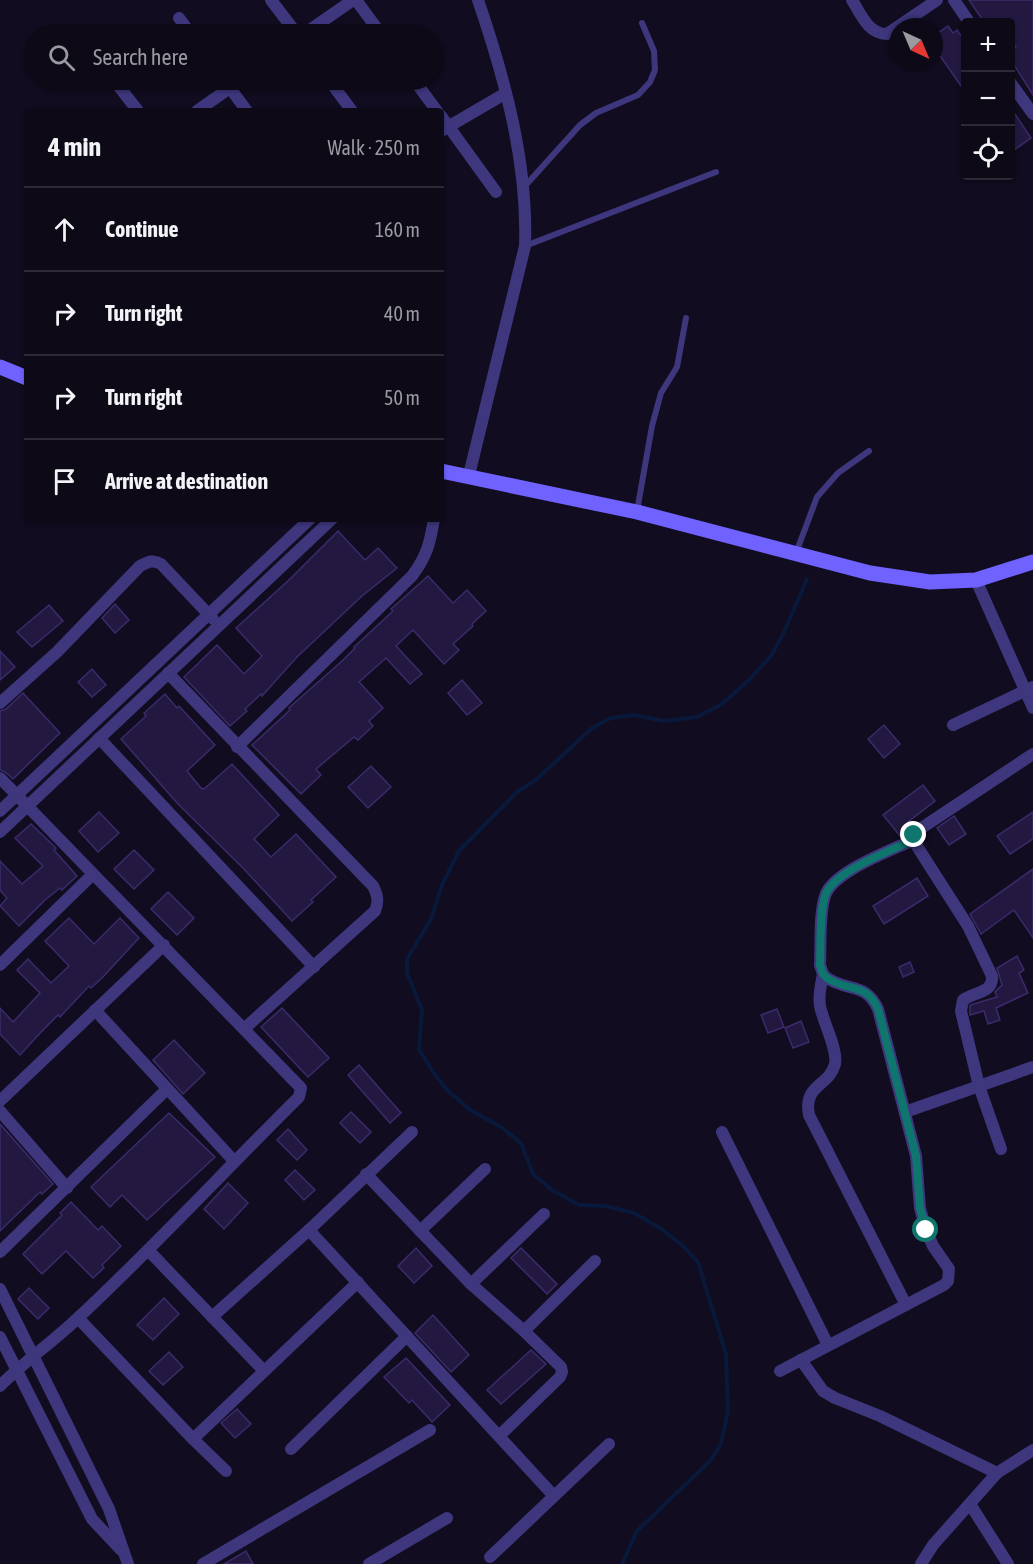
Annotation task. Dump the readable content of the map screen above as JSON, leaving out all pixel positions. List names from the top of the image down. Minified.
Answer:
{"north":"bottom right","page":{"map_buttons":["+","−"],"search":"Search here","heading":["4 min","Walk · 250 m"],"list":[["Continue","160 m"],["Turn right","40 m"],["Turn right","50 m"],"Arrive at destination"]}}
